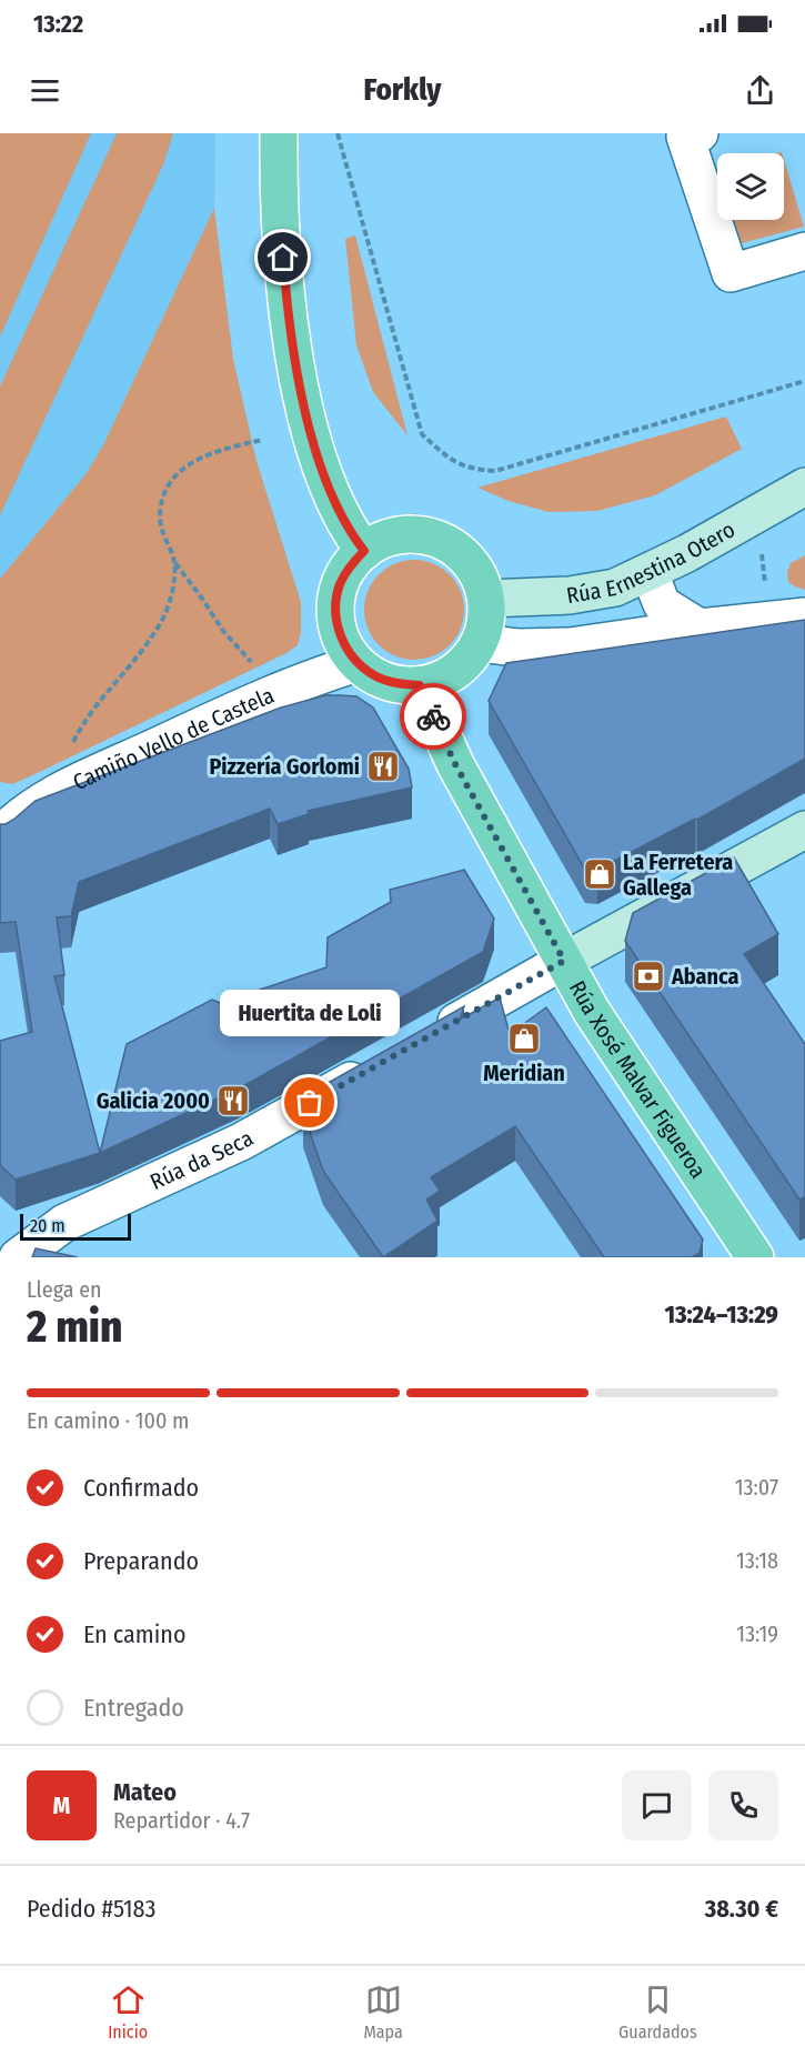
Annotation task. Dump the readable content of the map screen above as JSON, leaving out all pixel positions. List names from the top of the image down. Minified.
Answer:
{"streets":{"main road":["Rúa Xosé Malvar Figueroa"],"street":["Rúa Ernestina Otero","Camiño Vello de Castela","Rúa da Seca"]},"crossings":[["Rúa Ernestina Otero","Camiño Vello de Castela"],["Rúa Ernestina Otero","Rúa Xosé Malvar Figueroa"],["Camiño Vello de Castela","Rúa Xosé Malvar Figueroa"]],"places":{"restaurant":["Pizzería Gorlomi","Galicia 2000"],"shop":["La Ferretera Gallega","Meridian"],"bank":["Abanca"],"other":["Huertita de Loli"]},"scale_bar":"20 m","page":{"status":"13:22","header":"Forkly","bubble":"Huertita de Loli","scale":"20 m","heading":["2 min","Llega en","13:24–13:29"],"panel":["Mateo","Repartidor · 4.7","Pedido #5183","38.30 €"],"bar":"En camino · 100 m","list":[["Confirmado","13:07"],["Preparando","13:18"],["En camino","13:19"],"Entregado"],"round":"M","tabs":["Inicio","Mapa","Guardados"]}}
